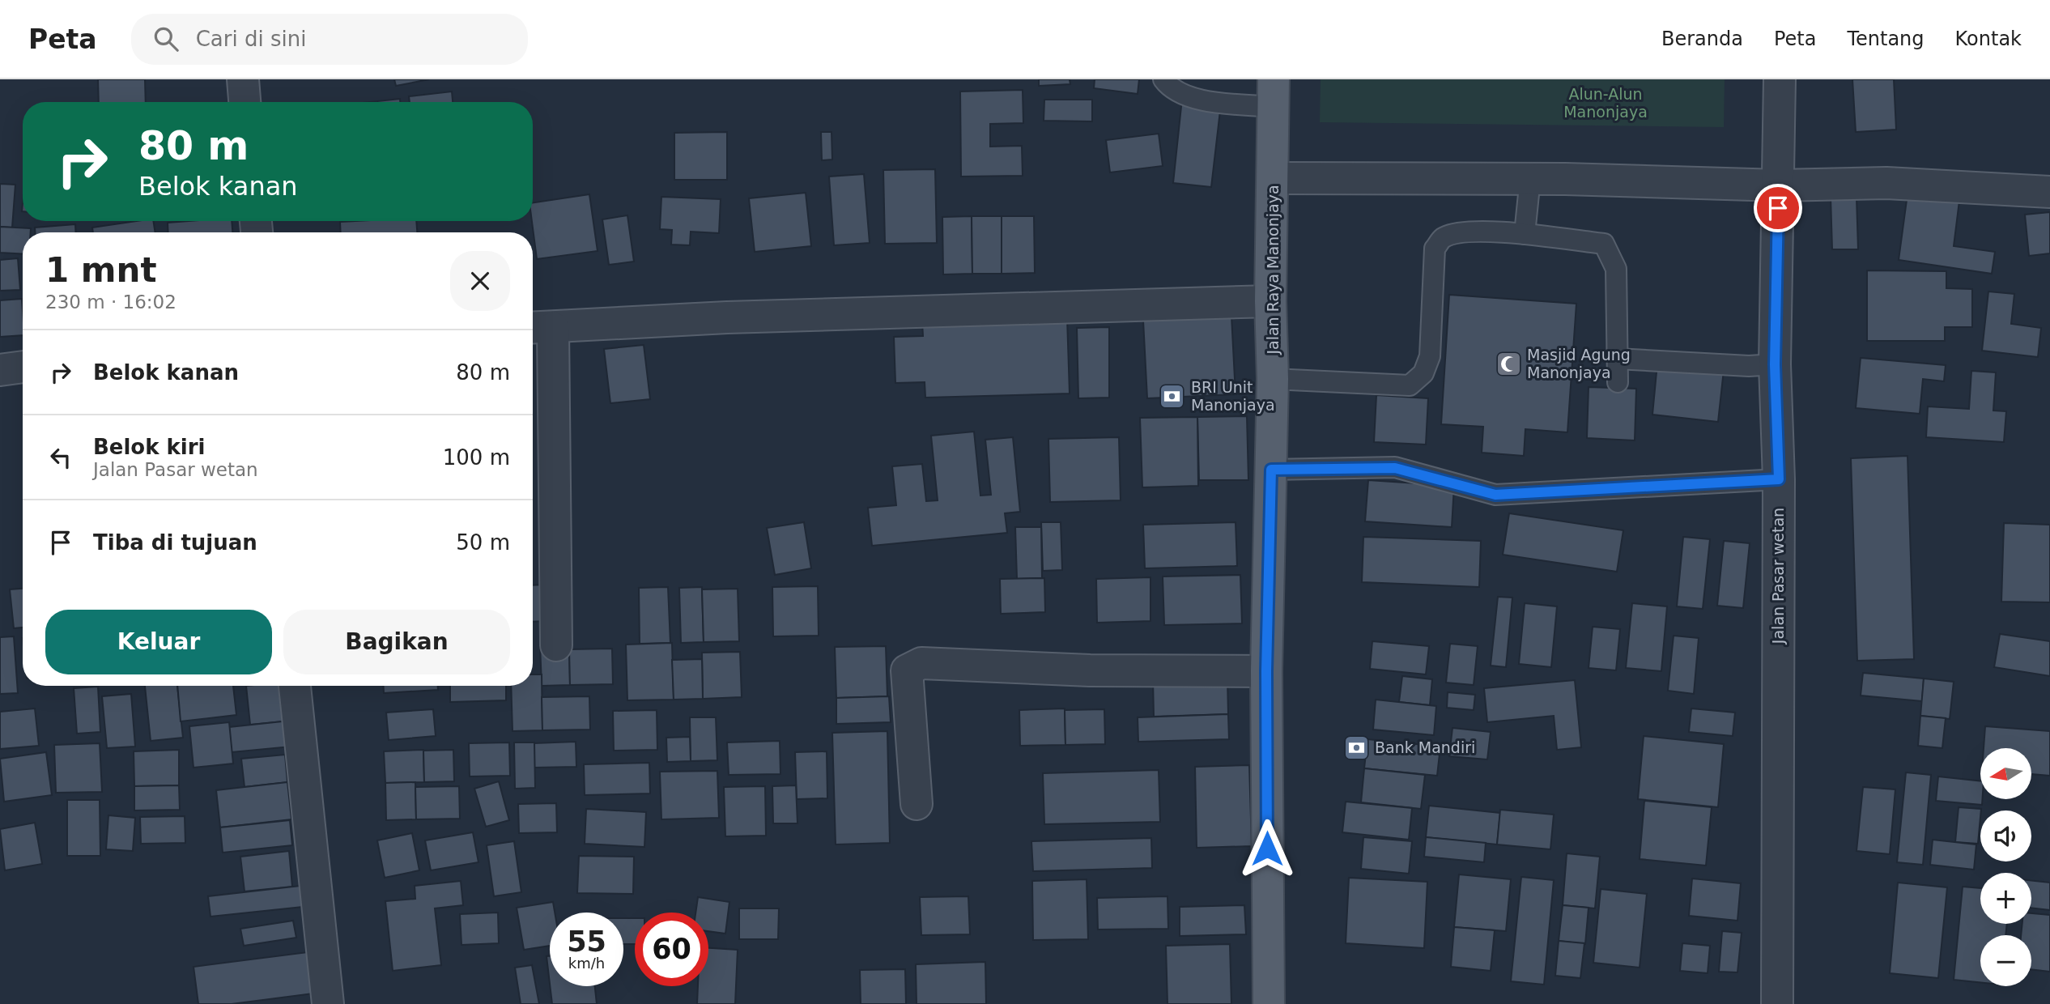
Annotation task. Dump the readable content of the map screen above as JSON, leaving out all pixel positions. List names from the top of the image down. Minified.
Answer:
{"streets":{"main road":["Jalan Raya Manonjaya"],"street":["Jalan Pasar wetan"]},"parks":["Alun-Alun Manonjaya"],"places":{"mosque":["Masjid Agung Manonjaya"],"bank":["BRI Unit Manonjaya","Bank Mandiri"]},"north":"left","page":{"header":"Peta","search":"Cari di sini","nav":["Beranda","Peta","Tentang","Kontak"],"turn":["80 m","Belok kanan"],"heading":["1 mnt","230 m · 16:02"],"list":[{"name":"Belok kanan","value":"80 m"},{"name":"Belok kiri","note":"Jalan Pasar wetan","value":"100 m"},{"name":"Tiba di tujuan","value":"50 m"}],"buttons":["Keluar","Bagikan"],"map_buttons":["+","−"],"speed":"55 km/h","limit":"60"}}
